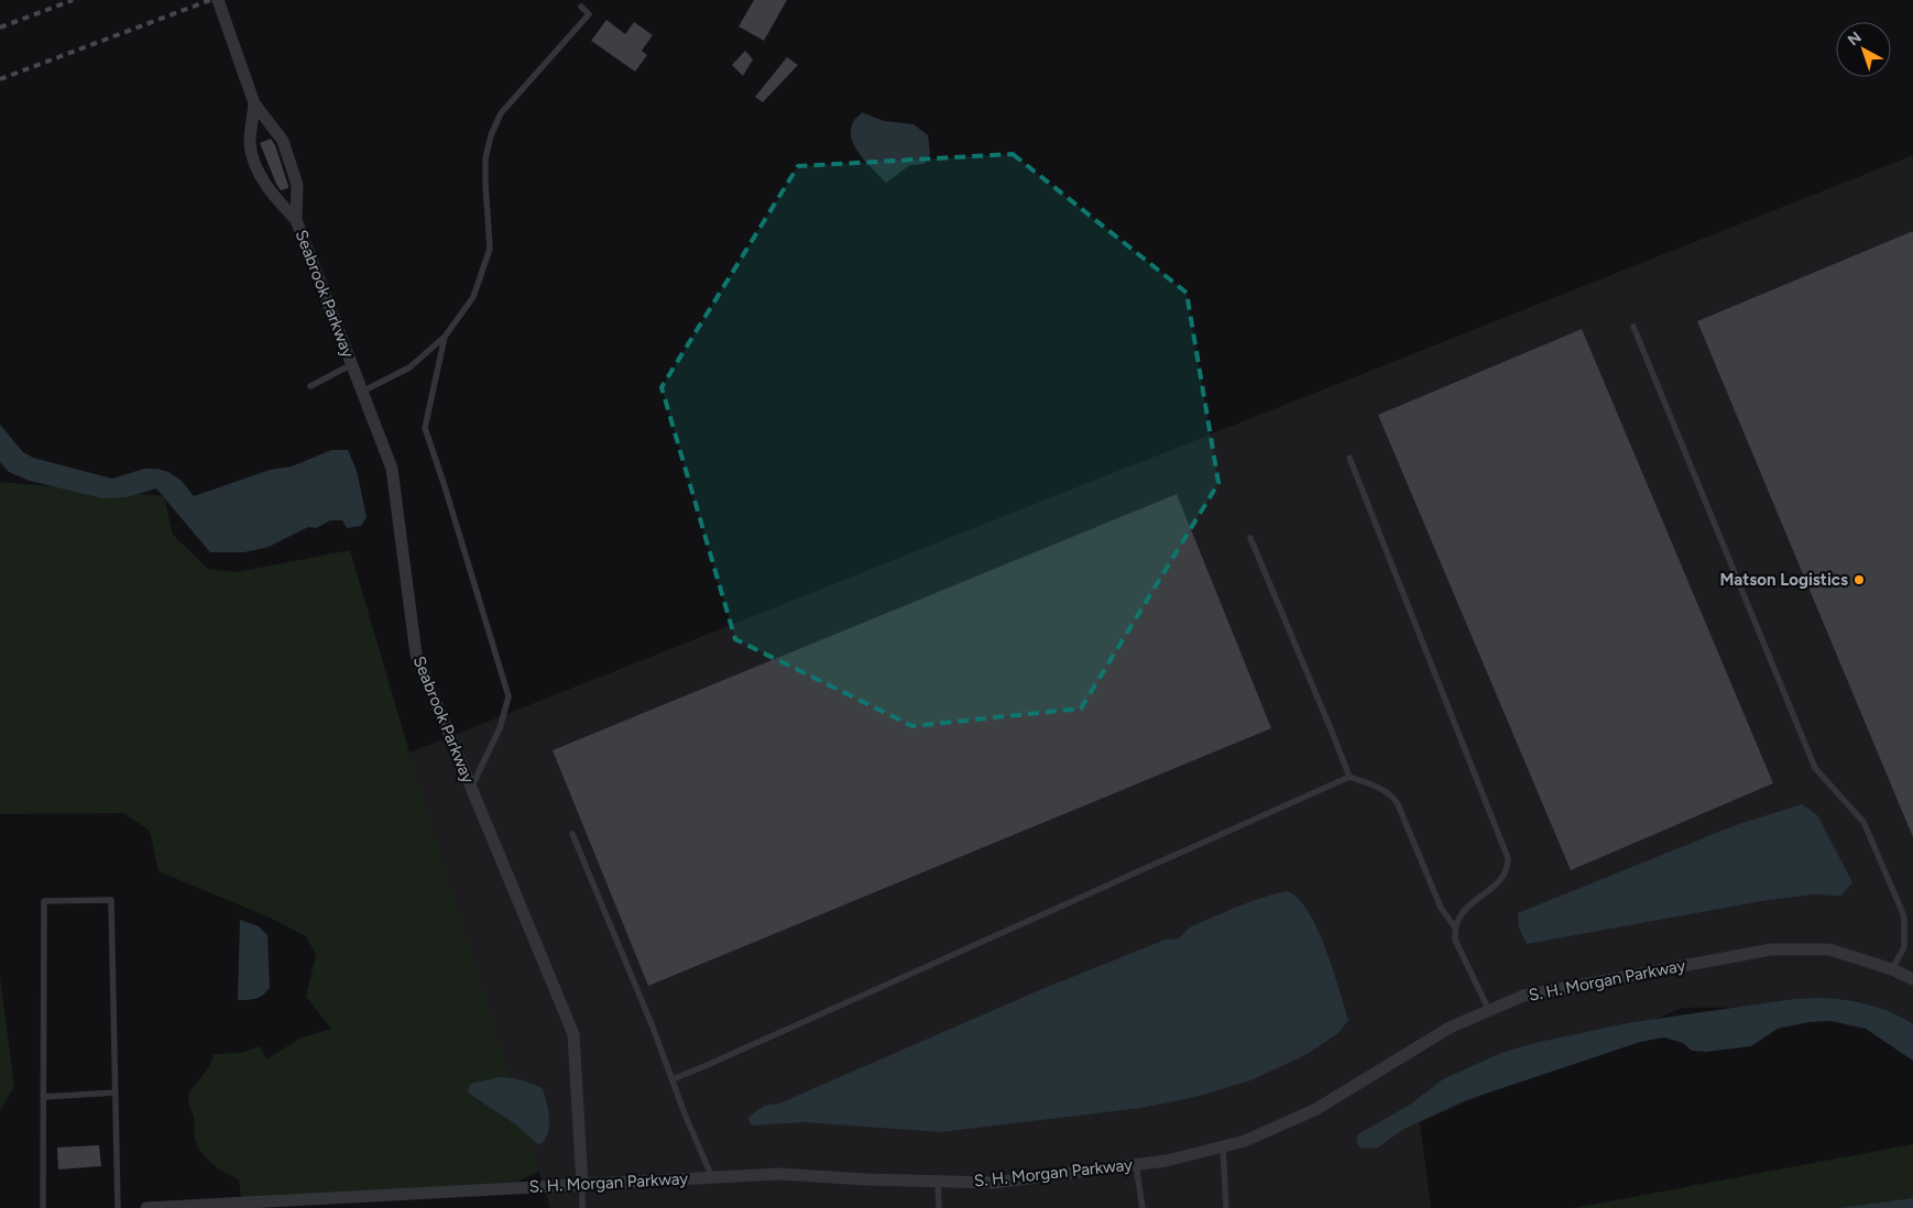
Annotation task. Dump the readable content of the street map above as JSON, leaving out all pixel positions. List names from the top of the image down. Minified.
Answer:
{"streets":{"street":["Seabrook Parkway","S. H. Morgan Parkway"]},"crossings":[["Seabrook Parkway","S. H. Morgan Parkway"]],"places":["Matson Logistics"],"north":"top left"}
